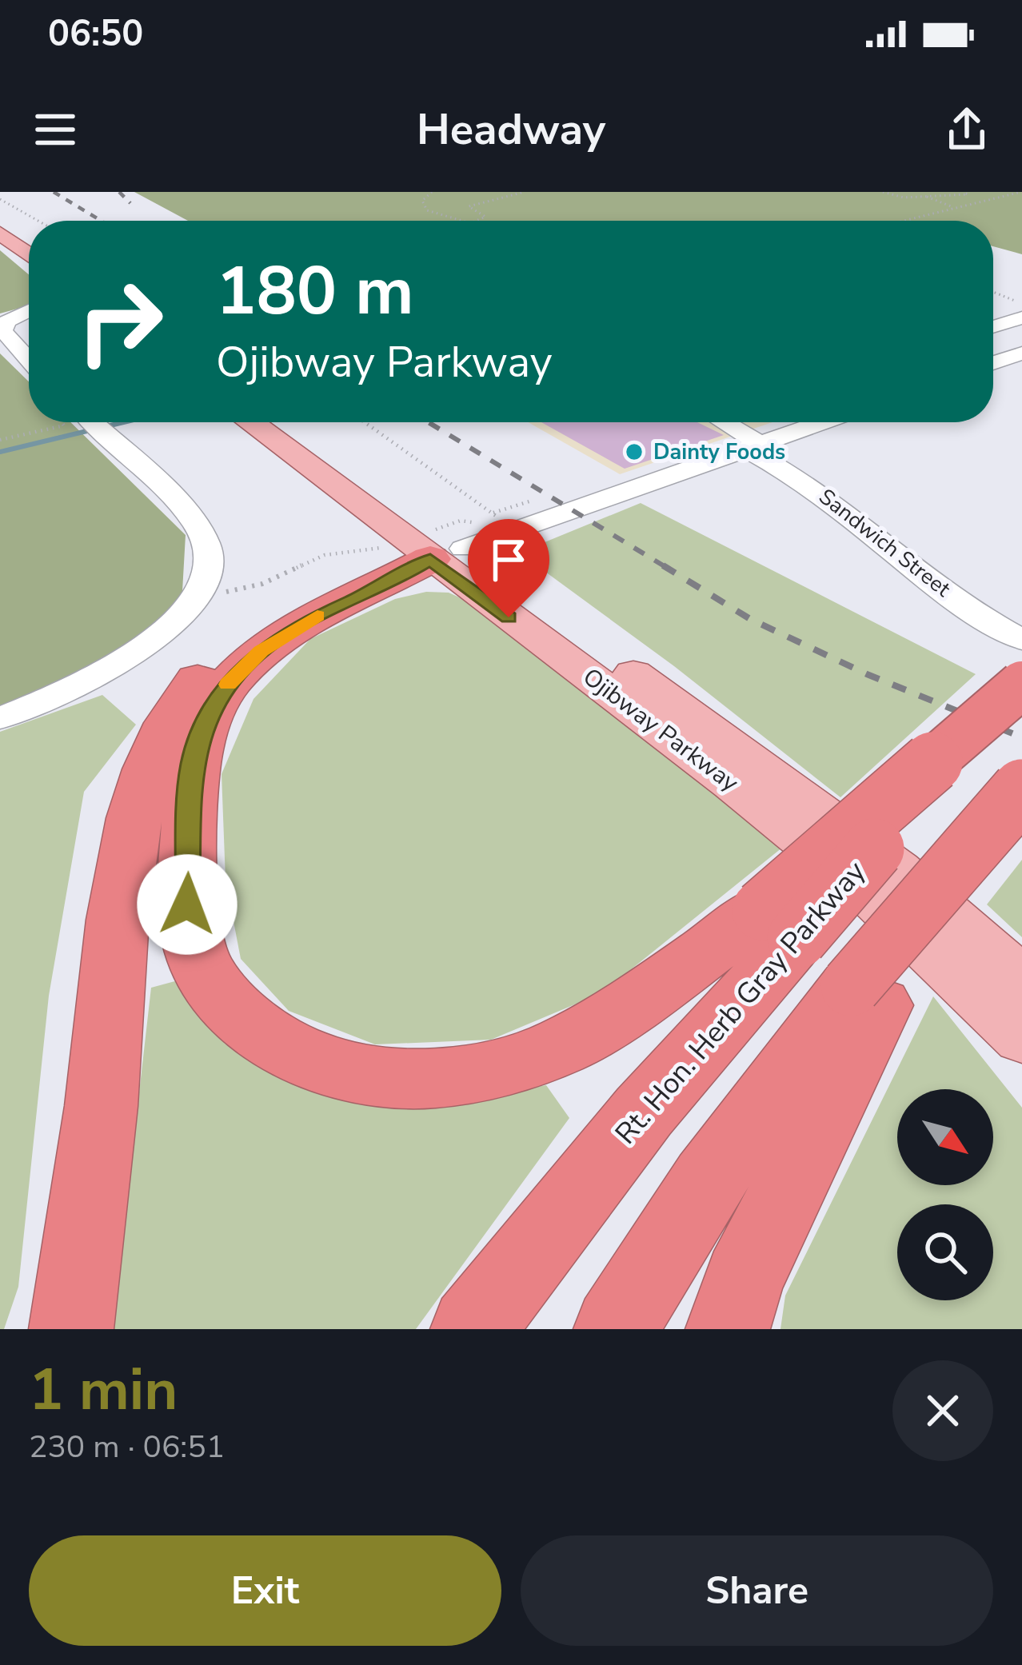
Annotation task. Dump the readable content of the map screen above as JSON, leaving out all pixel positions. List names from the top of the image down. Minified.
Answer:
{"streets":{"highway":["Rt. Hon. Herb Gray Parkway"],"main road":["Ojibway Parkway"],"street":["Sandwich Street"]},"places":["Dainty Foods"],"north":"bottom right","page":{"status":"06:50","header":"Headway","turn":["180 m","Ojibway Parkway"],"heading":["1 min","230 m · 06:51"],"buttons":["Exit","Share"]}}
